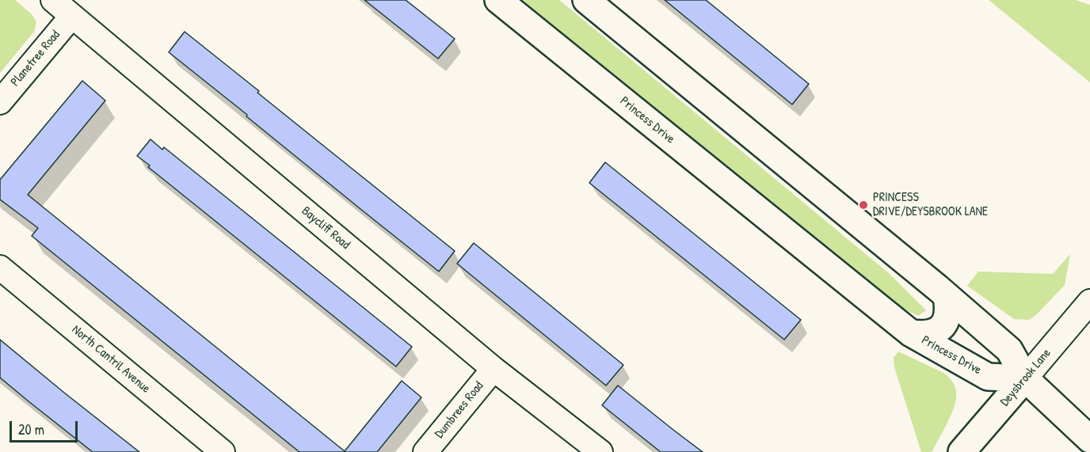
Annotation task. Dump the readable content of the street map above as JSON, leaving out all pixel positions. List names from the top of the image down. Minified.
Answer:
{"streets":{"street":["Planetree Road","Princess Drive","Baycliff Road","North Cantril Avenue","Deysbrook Lane","Dumbrees Road"]},"crossings":[["Planetree Road","Baycliff Road"],["Princess Drive","Deysbrook Lane"],["Baycliff Road","Dumbrees Road"]],"places":["PRINCESS DRIVE/DEYSBROOK LANE"],"scale_bar":"20 m"}
